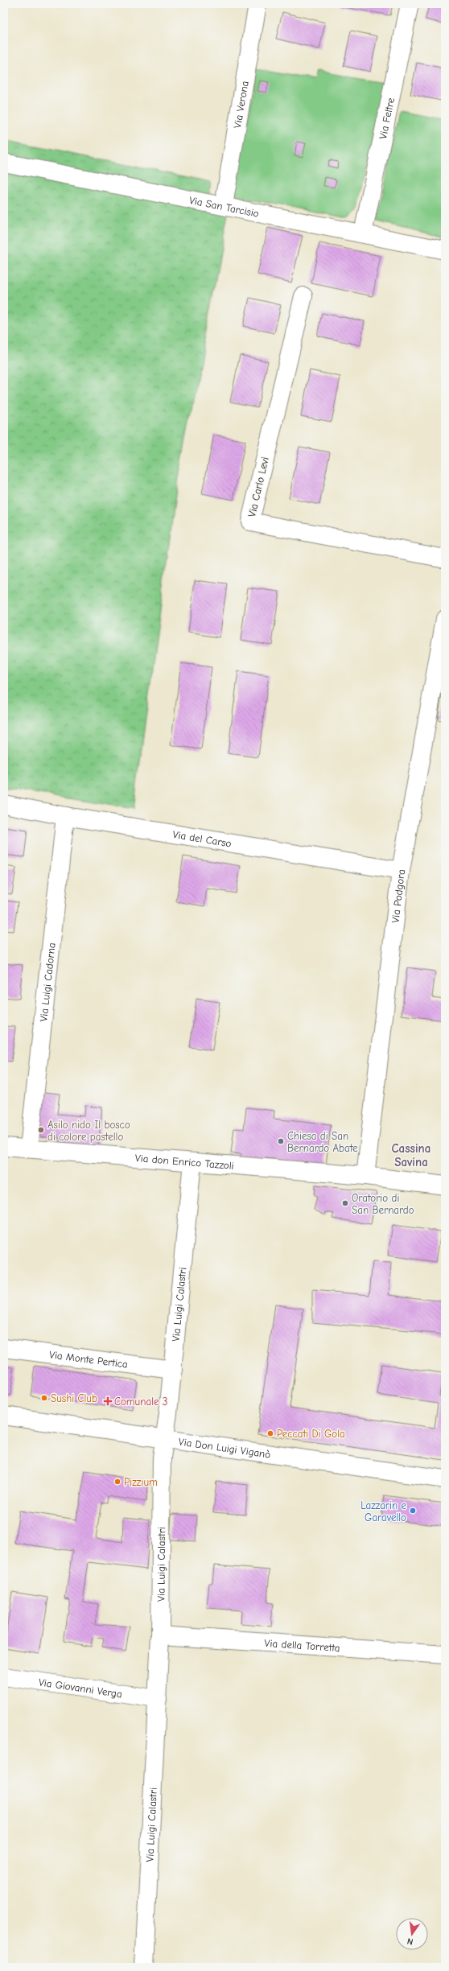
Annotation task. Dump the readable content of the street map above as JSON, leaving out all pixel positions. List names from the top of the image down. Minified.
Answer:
{"streets":{"street":["Via Verona","Via Feltre","Via San Tarcisio","Via Carlo Levi","Via del Carso","Via Podgora","Via Luigi Cadorna","Via don Enrico Tazzoli","Via Luigi Calastri","Via Monte Pertica","Via Don Luigi Viganò","Via della Torretta","Via Giovanni Verga"]},"crossings":[["Via Verona","Via San Tarcisio"],["Via Feltre","Via San Tarcisio"],["Via del Carso","Via Podgora"],["Via del Carso","Via Luigi Cadorna"],["Via Podgora","Via don Enrico Tazzoli"],["Via Luigi Cadorna","Via don Enrico Tazzoli"],["Via don Enrico Tazzoli","Via Luigi Calastri"],["Via Luigi Calastri","Via Monte Pertica"],["Via Luigi Calastri","Via Don Luigi Viganò"],["Via Luigi Calastri","Via della Torretta"],["Via Luigi Calastri","Via Giovanni Verga"]],"districts":["Cassina Savina"],"places":{"other":["Asilo nido Il bosco di colore pastello","Chiesa di San Bernardo Abate","Oratorio di San Bernardo","Sushi Club","Peccati Di Gola","Pizzium","Lazzarin e Garavello"],"health":["Comunale 3"]},"north":"bottom"}
